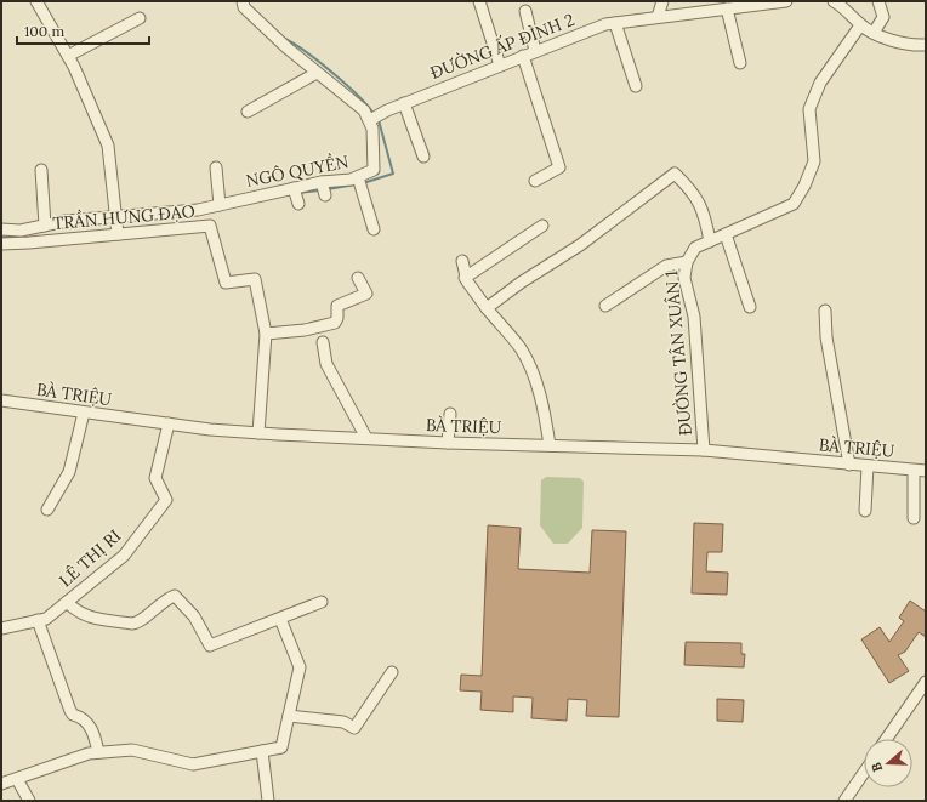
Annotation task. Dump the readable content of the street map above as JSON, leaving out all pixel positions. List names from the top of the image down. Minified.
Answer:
{"streets":{"street":["ĐƯỜNG ẤP ĐÌNH 2","NGÔ QUYỀN","TRẦN HƯNG ĐẠO","ĐƯỜNG TÂN XUÂN 1","BÀ TRIỆU","LÊ THỊ RI"]},"crossings":[["ĐƯỜNG ẤP ĐÌNH 2","NGÔ QUYỀN"],["TRẦN HƯNG ĐẠO","BÀ TRIỆU"],["ĐƯỜNG TÂN XUÂN 1","BÀ TRIỆU"],["BÀ TRIỆU","LÊ THỊ RI"]],"scale_bar":"100 m","north":"left"}
